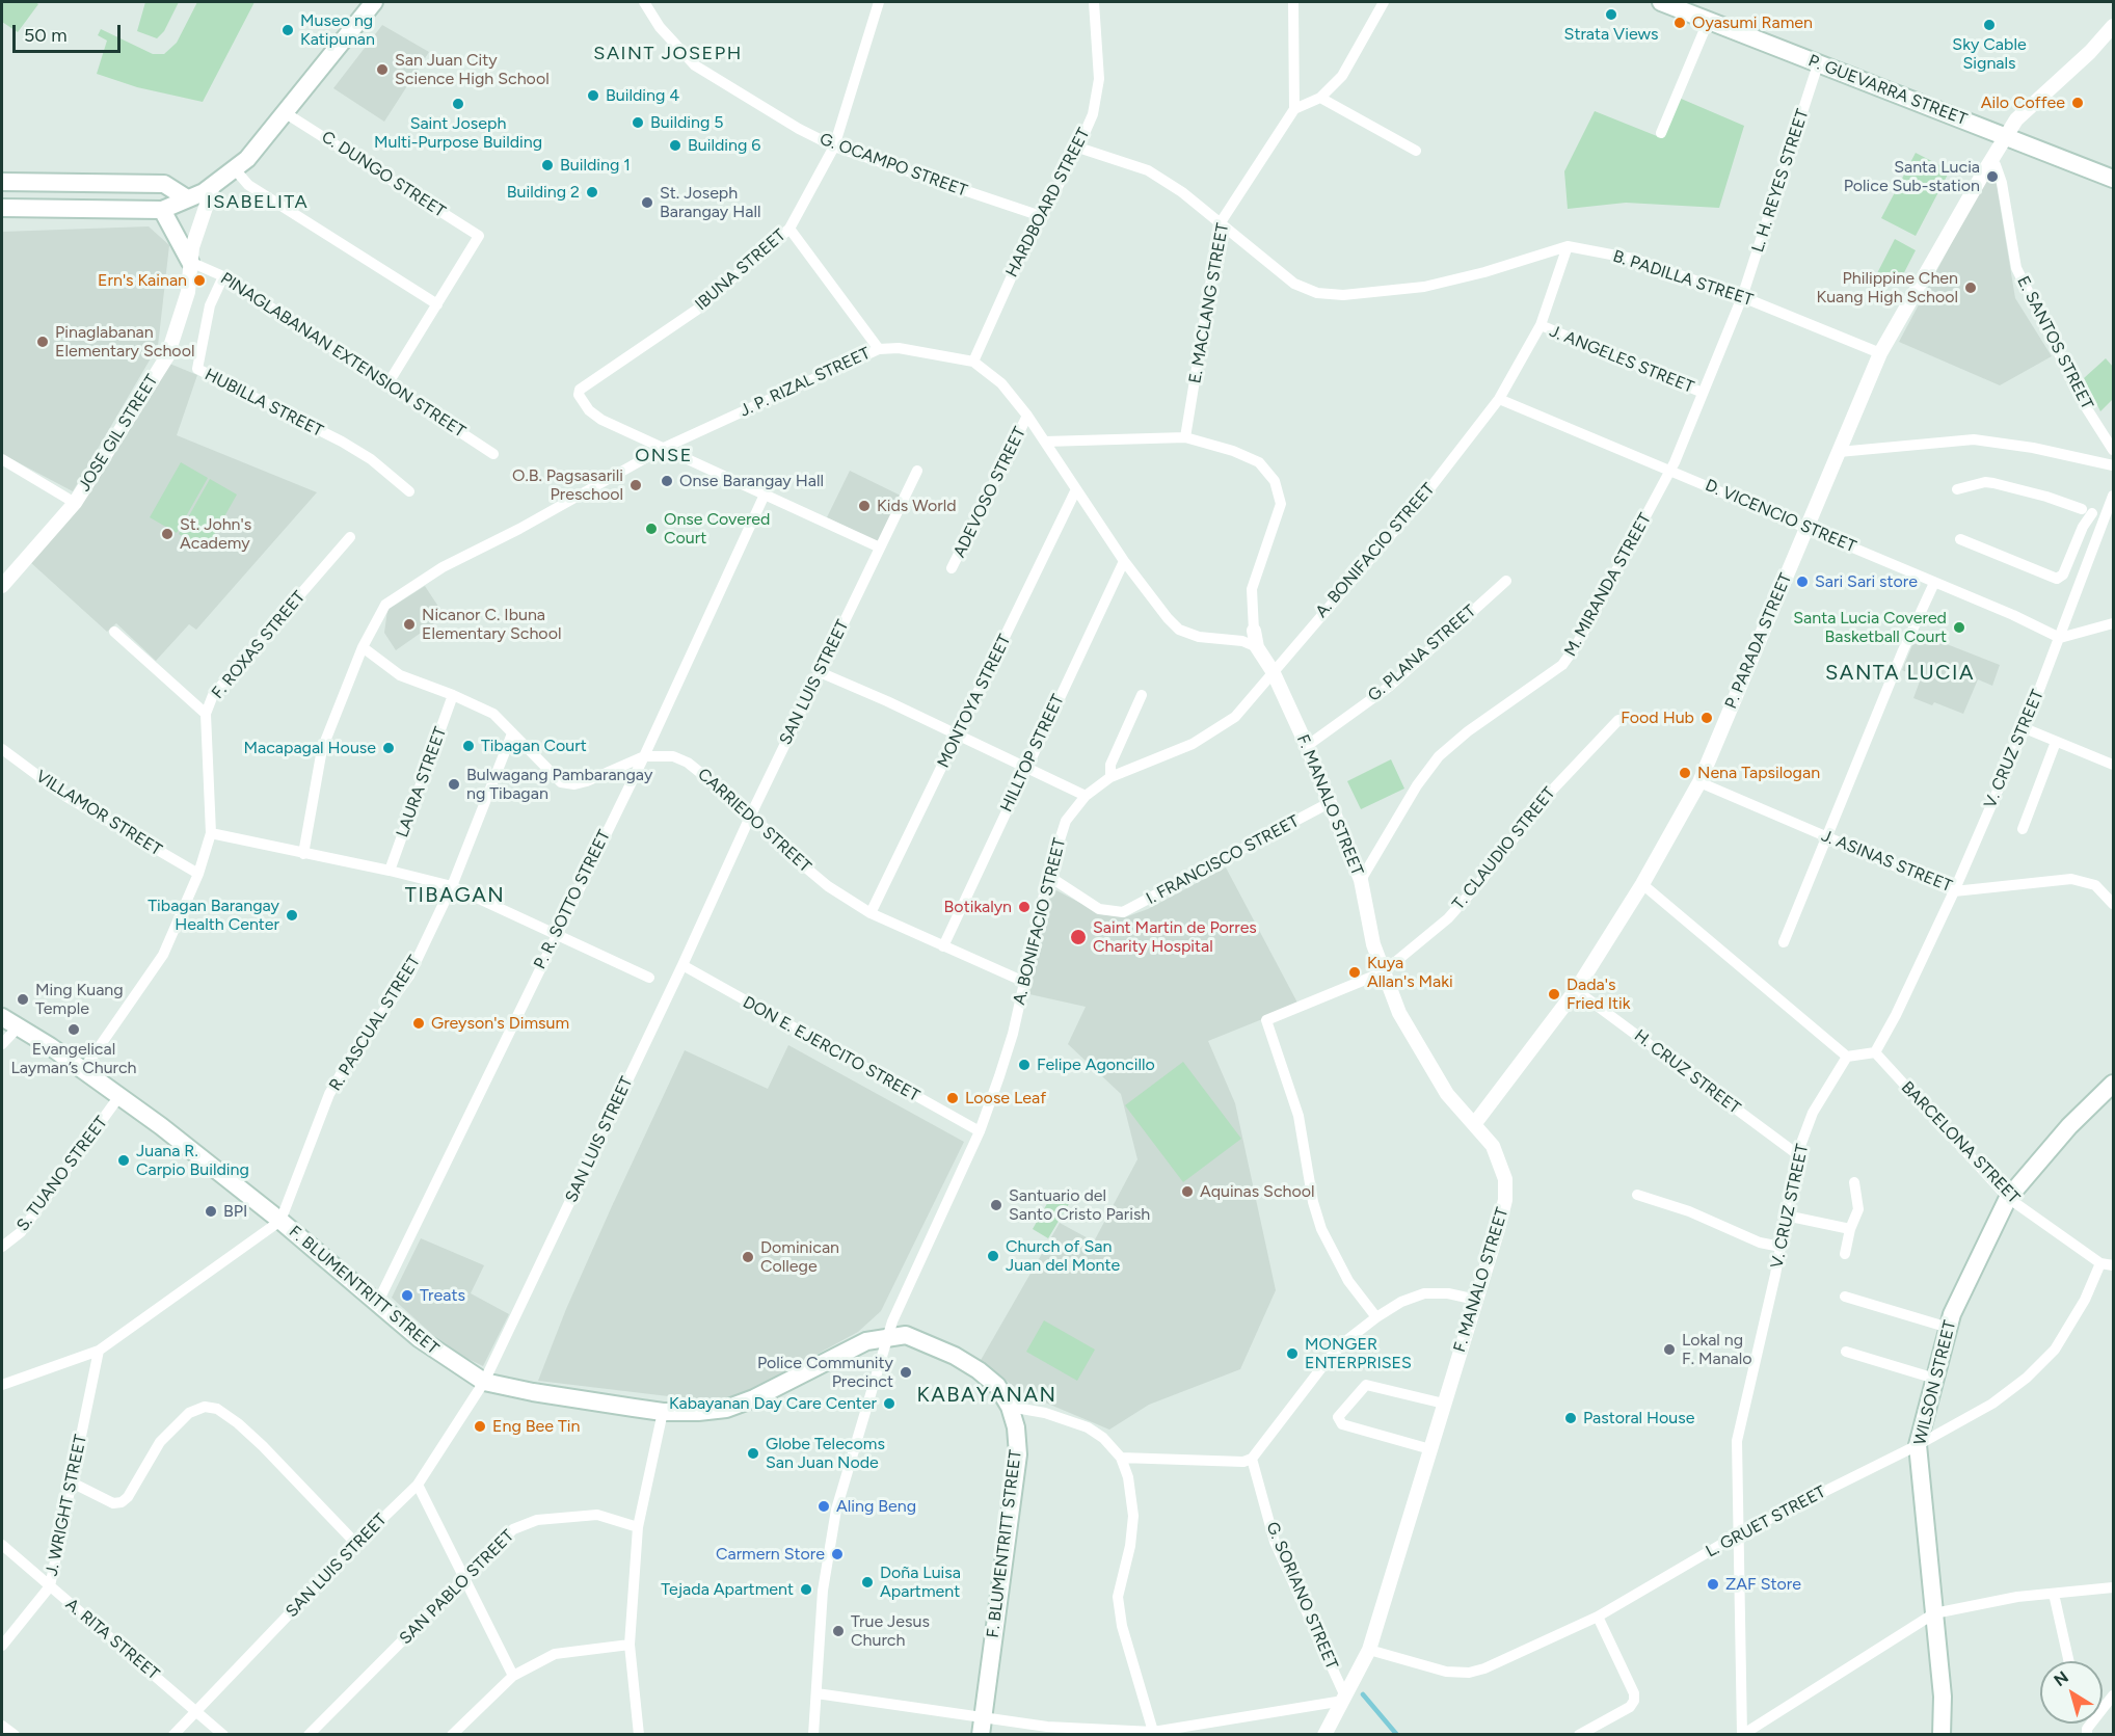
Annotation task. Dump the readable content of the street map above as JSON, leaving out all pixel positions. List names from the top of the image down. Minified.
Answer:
{"streets":{"main road":["P. GUEVARRA STREET","F. BLUMENTRITT STREET","WILSON STREET"],"street":["G. OCAMPO STREET","C. DUNGO STREET","L. H. REYES STREET","HARDBOARD STREET","IBUNA STREET","B. PADILLA STREET","E. MACLANG STREET","E. SANTOS STREET","PINAGLABANAN EXTENSION STREET","J. ANGELES STREET","J. P. RIZAL STREET","HUBILLA STREET","JOSE GIL STREET","ADEVOSO STREET","D. VICENCIO STREET","A. BONIFACIO STREET","M. MIRANDA STREET","P. PARADA STREET","F. ROXAS STREET","G. PLANA STREET","SAN LUIS STREET","MONTOYA STREET","V. CRUZ STREET","HILLTOP STREET","LAURA STREET","F. MANALO STREET","VILLAMOR STREET","CARRIEDO STREET","T. CLAUDIO STREET","I. FRANCISCO STREET","J. ASINAS STREET","P. R. SOTTO STREET","R. PASCUAL STREET","DON E. EJERCITO STREET","H. CRUZ STREET","BARCELONA STREET","S. TUANO STREET","J. WRIGHT STREET","L. GRUET STREET","SAN PABLO STREET","G. SORIANO STREET","A. RITA STREET"]},"crossings":[["P. GUEVARRA STREET","L. H. REYES STREET"],["P. GUEVARRA STREET","P. PARADA STREET"],["G. OCAMPO STREET","HARDBOARD STREET"],["G. OCAMPO STREET","IBUNA STREET"],["L. H. REYES STREET","B. PADILLA STREET"],["L. H. REYES STREET","M. MIRANDA STREET"],["HARDBOARD STREET","B. PADILLA STREET"],["HARDBOARD STREET","J. P. RIZAL STREET"],["IBUNA STREET","J. P. RIZAL STREET"],["B. PADILLA STREET","E. MACLANG STREET"],["B. PADILLA STREET","A. BONIFACIO STREET"],["B. PADILLA STREET","M. MIRANDA STREET"],["B. PADILLA STREET","P. PARADA STREET"],["E. SANTOS STREET","P. PARADA STREET"],["PINAGLABANAN EXTENSION STREET","HUBILLA STREET"],["PINAGLABANAN EXTENSION STREET","JOSE GIL STREET"],["J. ANGELES STREET","A. BONIFACIO STREET"],["J. ANGELES STREET","M. MIRANDA STREET"],["J. P. RIZAL STREET","ADEVOSO STREET"],["J. P. RIZAL STREET","MONTOYA STREET"],["J. P. RIZAL STREET","HILLTOP STREET"],["J. P. RIZAL STREET","F. MANALO STREET"],["J. P. RIZAL STREET","CARRIEDO STREET"],["D. VICENCIO STREET","A. BONIFACIO STREET"],["D. VICENCIO STREET","M. MIRANDA STREET"],["D. VICENCIO STREET","P. PARADA STREET"],["D. VICENCIO STREET","V. CRUZ STREET"],["A. BONIFACIO STREET","F. MANALO STREET"],["A. BONIFACIO STREET","CARRIEDO STREET"],["A. BONIFACIO STREET","I. FRANCISCO STREET"],["A. BONIFACIO STREET","DON E. EJERCITO STREET"],["A. BONIFACIO STREET","F. BLUMENTRITT STREET"],["M. MIRANDA STREET","F. MANALO STREET"],["P. PARADA STREET","F. MANALO STREET"],["P. PARADA STREET","J. ASINAS STREET"],["P. PARADA STREET","H. CRUZ STREET"],["F. ROXAS STREET","VILLAMOR STREET"],["F. ROXAS STREET","F. BLUMENTRITT STREET"],["G. PLANA STREET","F. MANALO STREET"],["SAN LUIS STREET","CARRIEDO STREET"],["SAN LUIS STREET","DON E. EJERCITO STREET"],["SAN LUIS STREET","F. BLUMENTRITT STREET"],["SAN LUIS STREET","A. RITA STREET"],["MONTOYA STREET","CARRIEDO STREET"],["V. CRUZ STREET","J. ASINAS STREET"],["V. CRUZ STREET","H. CRUZ STREET"],["V. CRUZ STREET","BARCELONA STREET"],["V. CRUZ STREET","L. GRUET STREET"],["HILLTOP STREET","CARRIEDO STREET"],["LAURA STREET","CARRIEDO STREET"],["F. MANALO STREET","T. CLAUDIO STREET"],["F. MANALO STREET","I. FRANCISCO STREET"],["F. MANALO STREET","L. GRUET STREET"],["F. MANALO STREET","G. SORIANO STREET"],["CARRIEDO STREET","P. R. SOTTO STREET"],["CARRIEDO STREET","R. PASCUAL STREET"],["P. R. SOTTO STREET","F. BLUMENTRITT STREET"],["R. PASCUAL STREET","F. BLUMENTRITT STREET"],["BARCELONA STREET","WILSON STREET"],["BARCELONA STREET","L. GRUET STREET"],["S. TUANO STREET","F. BLUMENTRITT STREET"],["WILSON STREET","L. GRUET STREET"],["J. WRIGHT STREET","A. RITA STREET"]],"districts":["SAINT JOSEPH","ISABELITA","ONSE","SANTA LUCIA","TIBAGAN","KABAYANAN"],"places":["Strata Views","Oyasumi Ramen","Sky Cable Signals","Museo ng Katipunan","San Juan City Science High School","Building 4","Ailo Coffee","Saint Joseph Multi-Purpose Building","Building 5","Building 6","Building 1","Santa Lucia Police Sub-station","Building 2","St. Joseph Barangay Hall","Ern's Kainan","Philippine Chen Kuang High School","Pinaglabanan Elementary School","Onse Barangay Hall","O.B. Pagsasarili Preschool","Kids World","Onse Covered Court","St. John's Academy","Sari Sari store","Nicanor C. Ibuna Elementary School","Santa Lucia Covered Basketball Court","Food Hub","Tibagan Court","Macapagal House","Nena Tapsilogan","Bulwagang Pambarangay ng Tibagan","Botikalyn","Tibagan Barangay Health Center","Saint Martin de Porres Charity Hospital","Kuya Allan's Maki","Dada's Fried Itik","Ming Kuang Temple","Greyson's Dimsum","Evangelical Layman’s Church","Felipe Agoncillo","Loose Leaf","Juana R. Carpio Building","Aquinas School","Santuario del Santo Cristo Parish","BPI","Church of San Juan del Monte","Dominican College","Treats","Lokal ng F. Manalo","MONGER ENTERPRISES","Police Community Precinct","Kabayanan Day Care Center","Pastoral House","Eng Bee Tin","Globe Telecoms San Juan Node","Aling Beng","Carmern Store","Doña Luisa Apartment","ZAF Store","Tejada Apartment","True Jesus Church"],"scale_bar":"50 m","north":"top left"}
